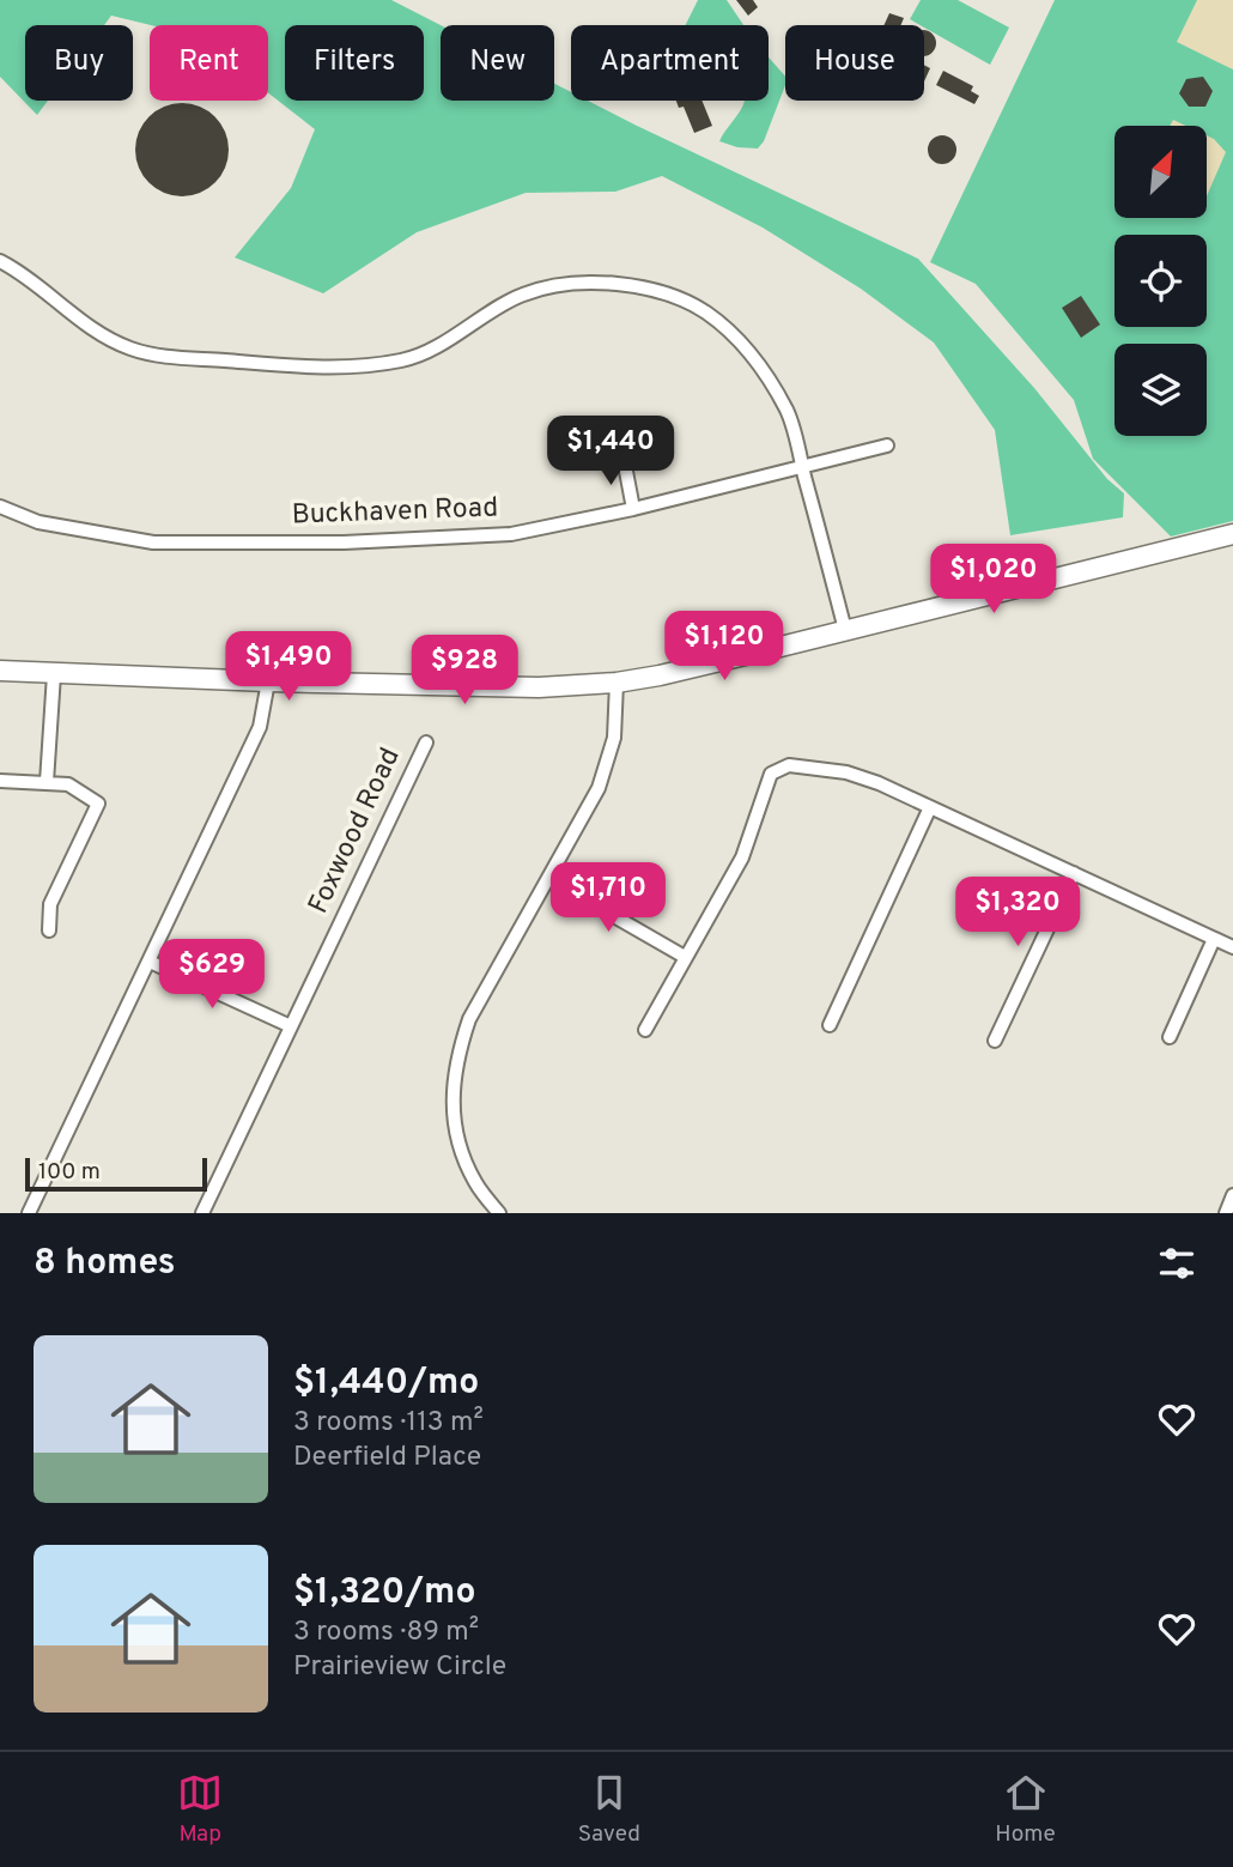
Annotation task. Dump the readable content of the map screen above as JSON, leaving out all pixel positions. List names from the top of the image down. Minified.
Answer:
{"streets":{"street":["Buckhaven Road","Foxwood Road"]},"scale_bar":"100 m","north":"top right","page":{"chip":["Buy","Rent","Filters","New","Apartment","House"],"price":["$1,440","$1,020","$1,120","$1,490","$928","$1,710","$1,320","$629"],"scale":"100 m","heading":"8 homes","list":[{"name":"$1,440/mo","note":"3 rooms · 113 m² · Deerfield Place"},{"name":"$1,320/mo","note":"3 rooms · 89 m² · Prairieview Circle"}],"tabs":["Map","Saved","Home"]}}
